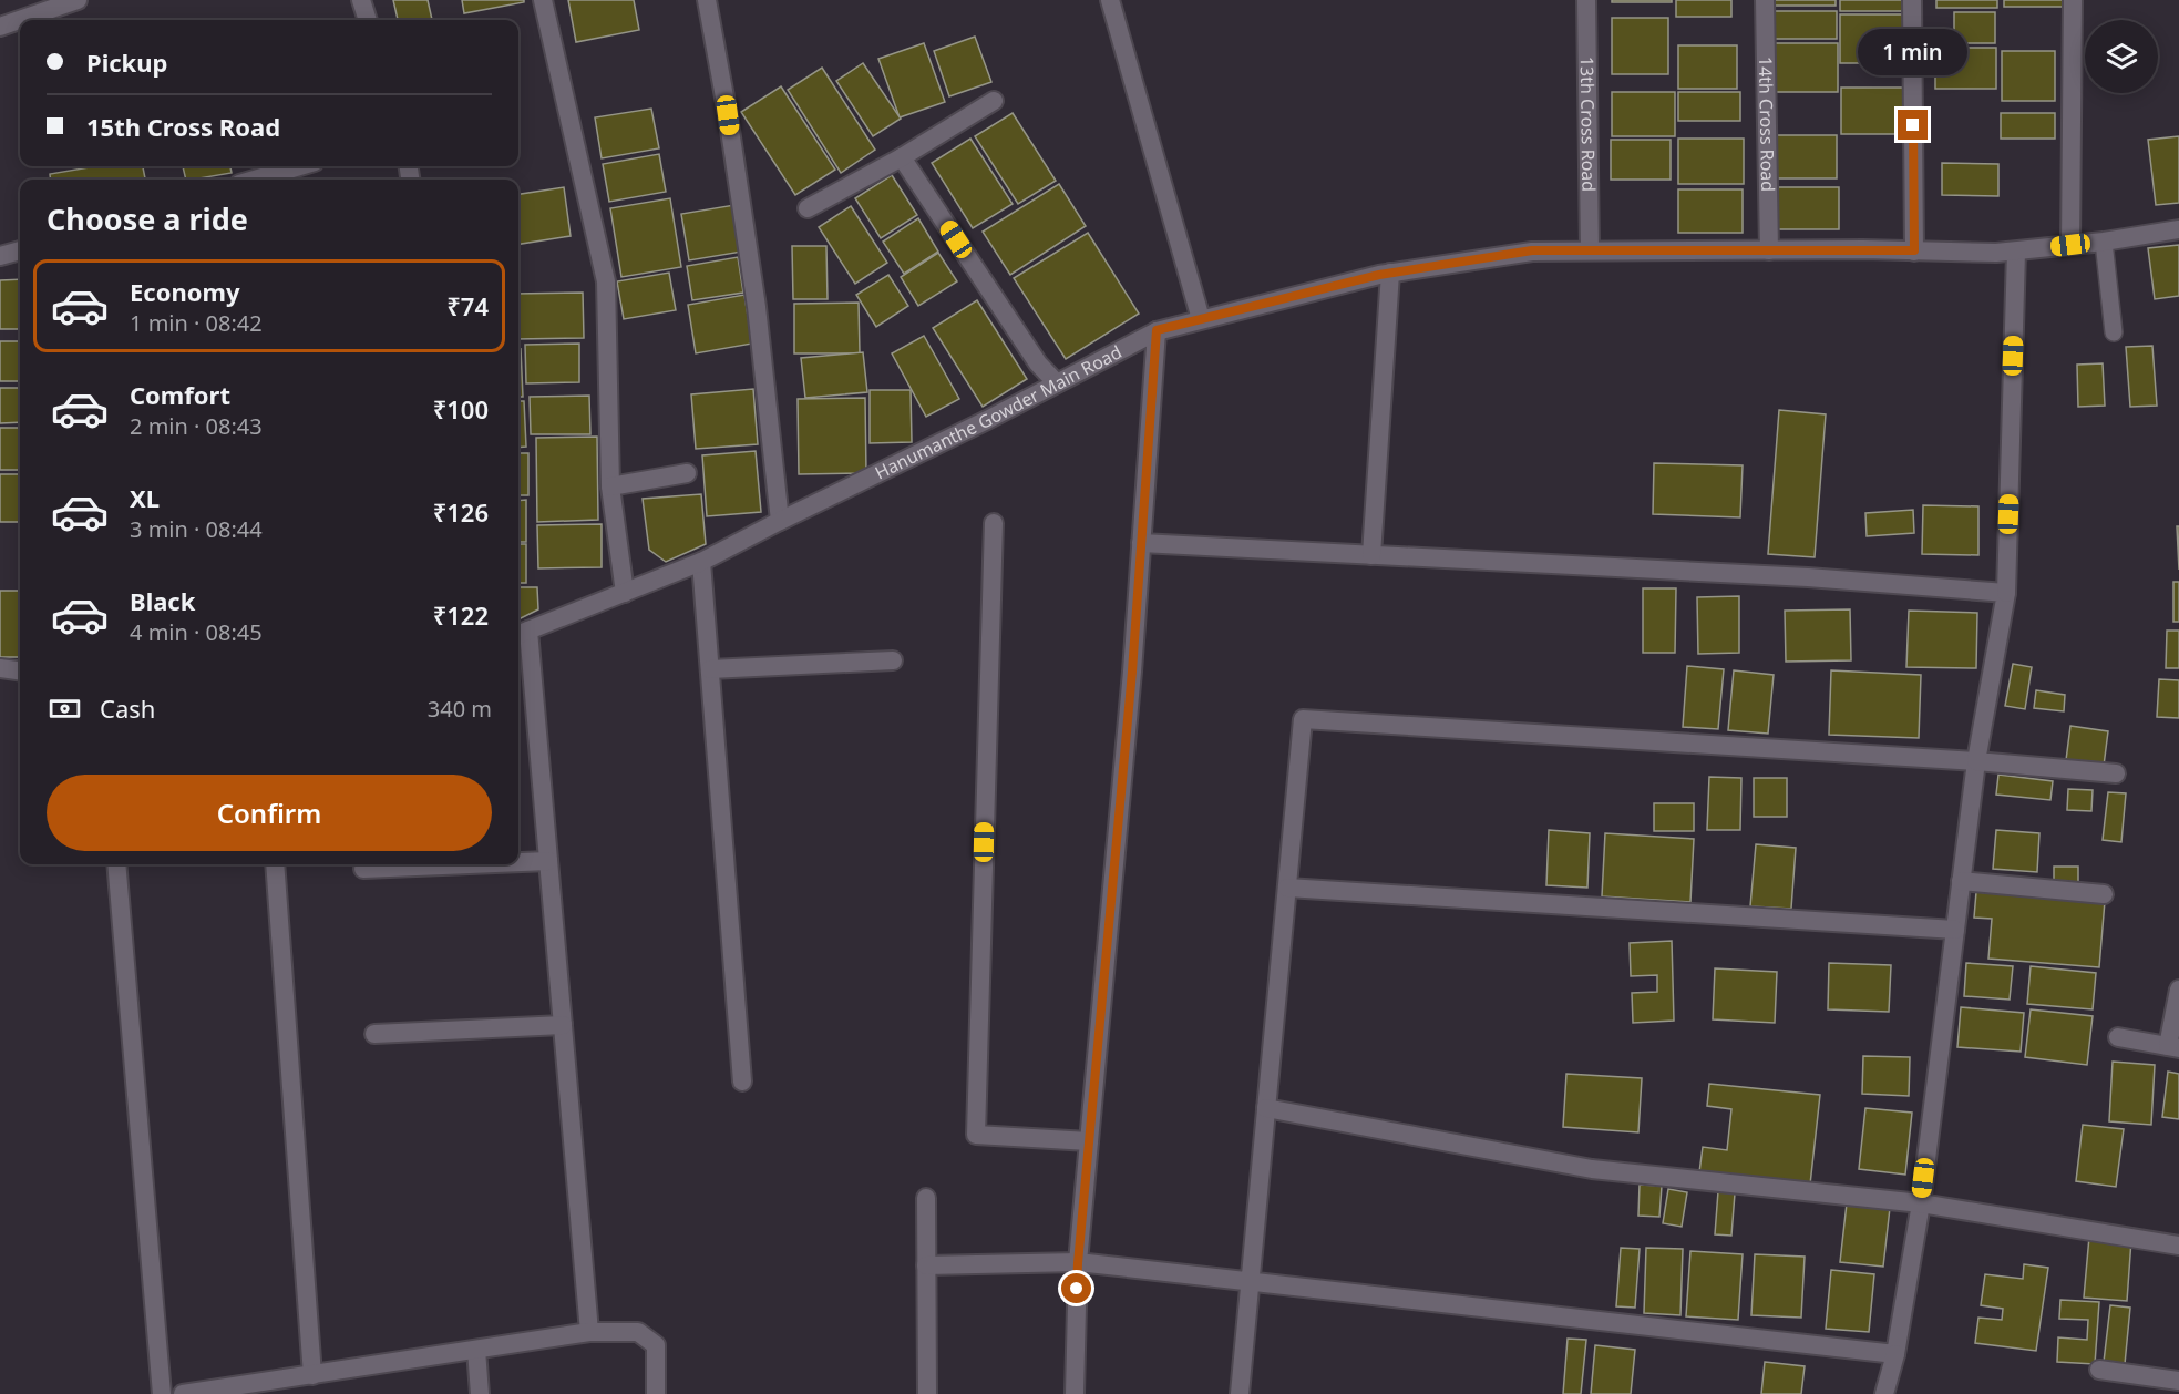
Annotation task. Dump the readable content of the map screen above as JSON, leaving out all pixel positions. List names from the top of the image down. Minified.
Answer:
{"streets":{"street":["13th Cross Road","14th Cross Road","Hanumanthe Gowder Main Road"]},"crossings":[["13th Cross Road","Hanumanthe Gowder Main Road"],["14th Cross Road","Hanumanthe Gowder Main Road"]],"page":{"banner":["Pickup","15th Cross Road"],"bubble":"1 min","heading":"Choose a ride","list":[{"name":"Economy","note":"1 min · 08:42","value":"₹74"},{"name":"Comfort","note":"2 min · 08:43","value":"₹100"},{"name":"XL","note":"3 min · 08:44","value":"₹126"},{"name":"Black","note":"4 min · 08:45","value":"₹122"}],"pay":["Cash","340 m"],"buttons":"Confirm"}}
